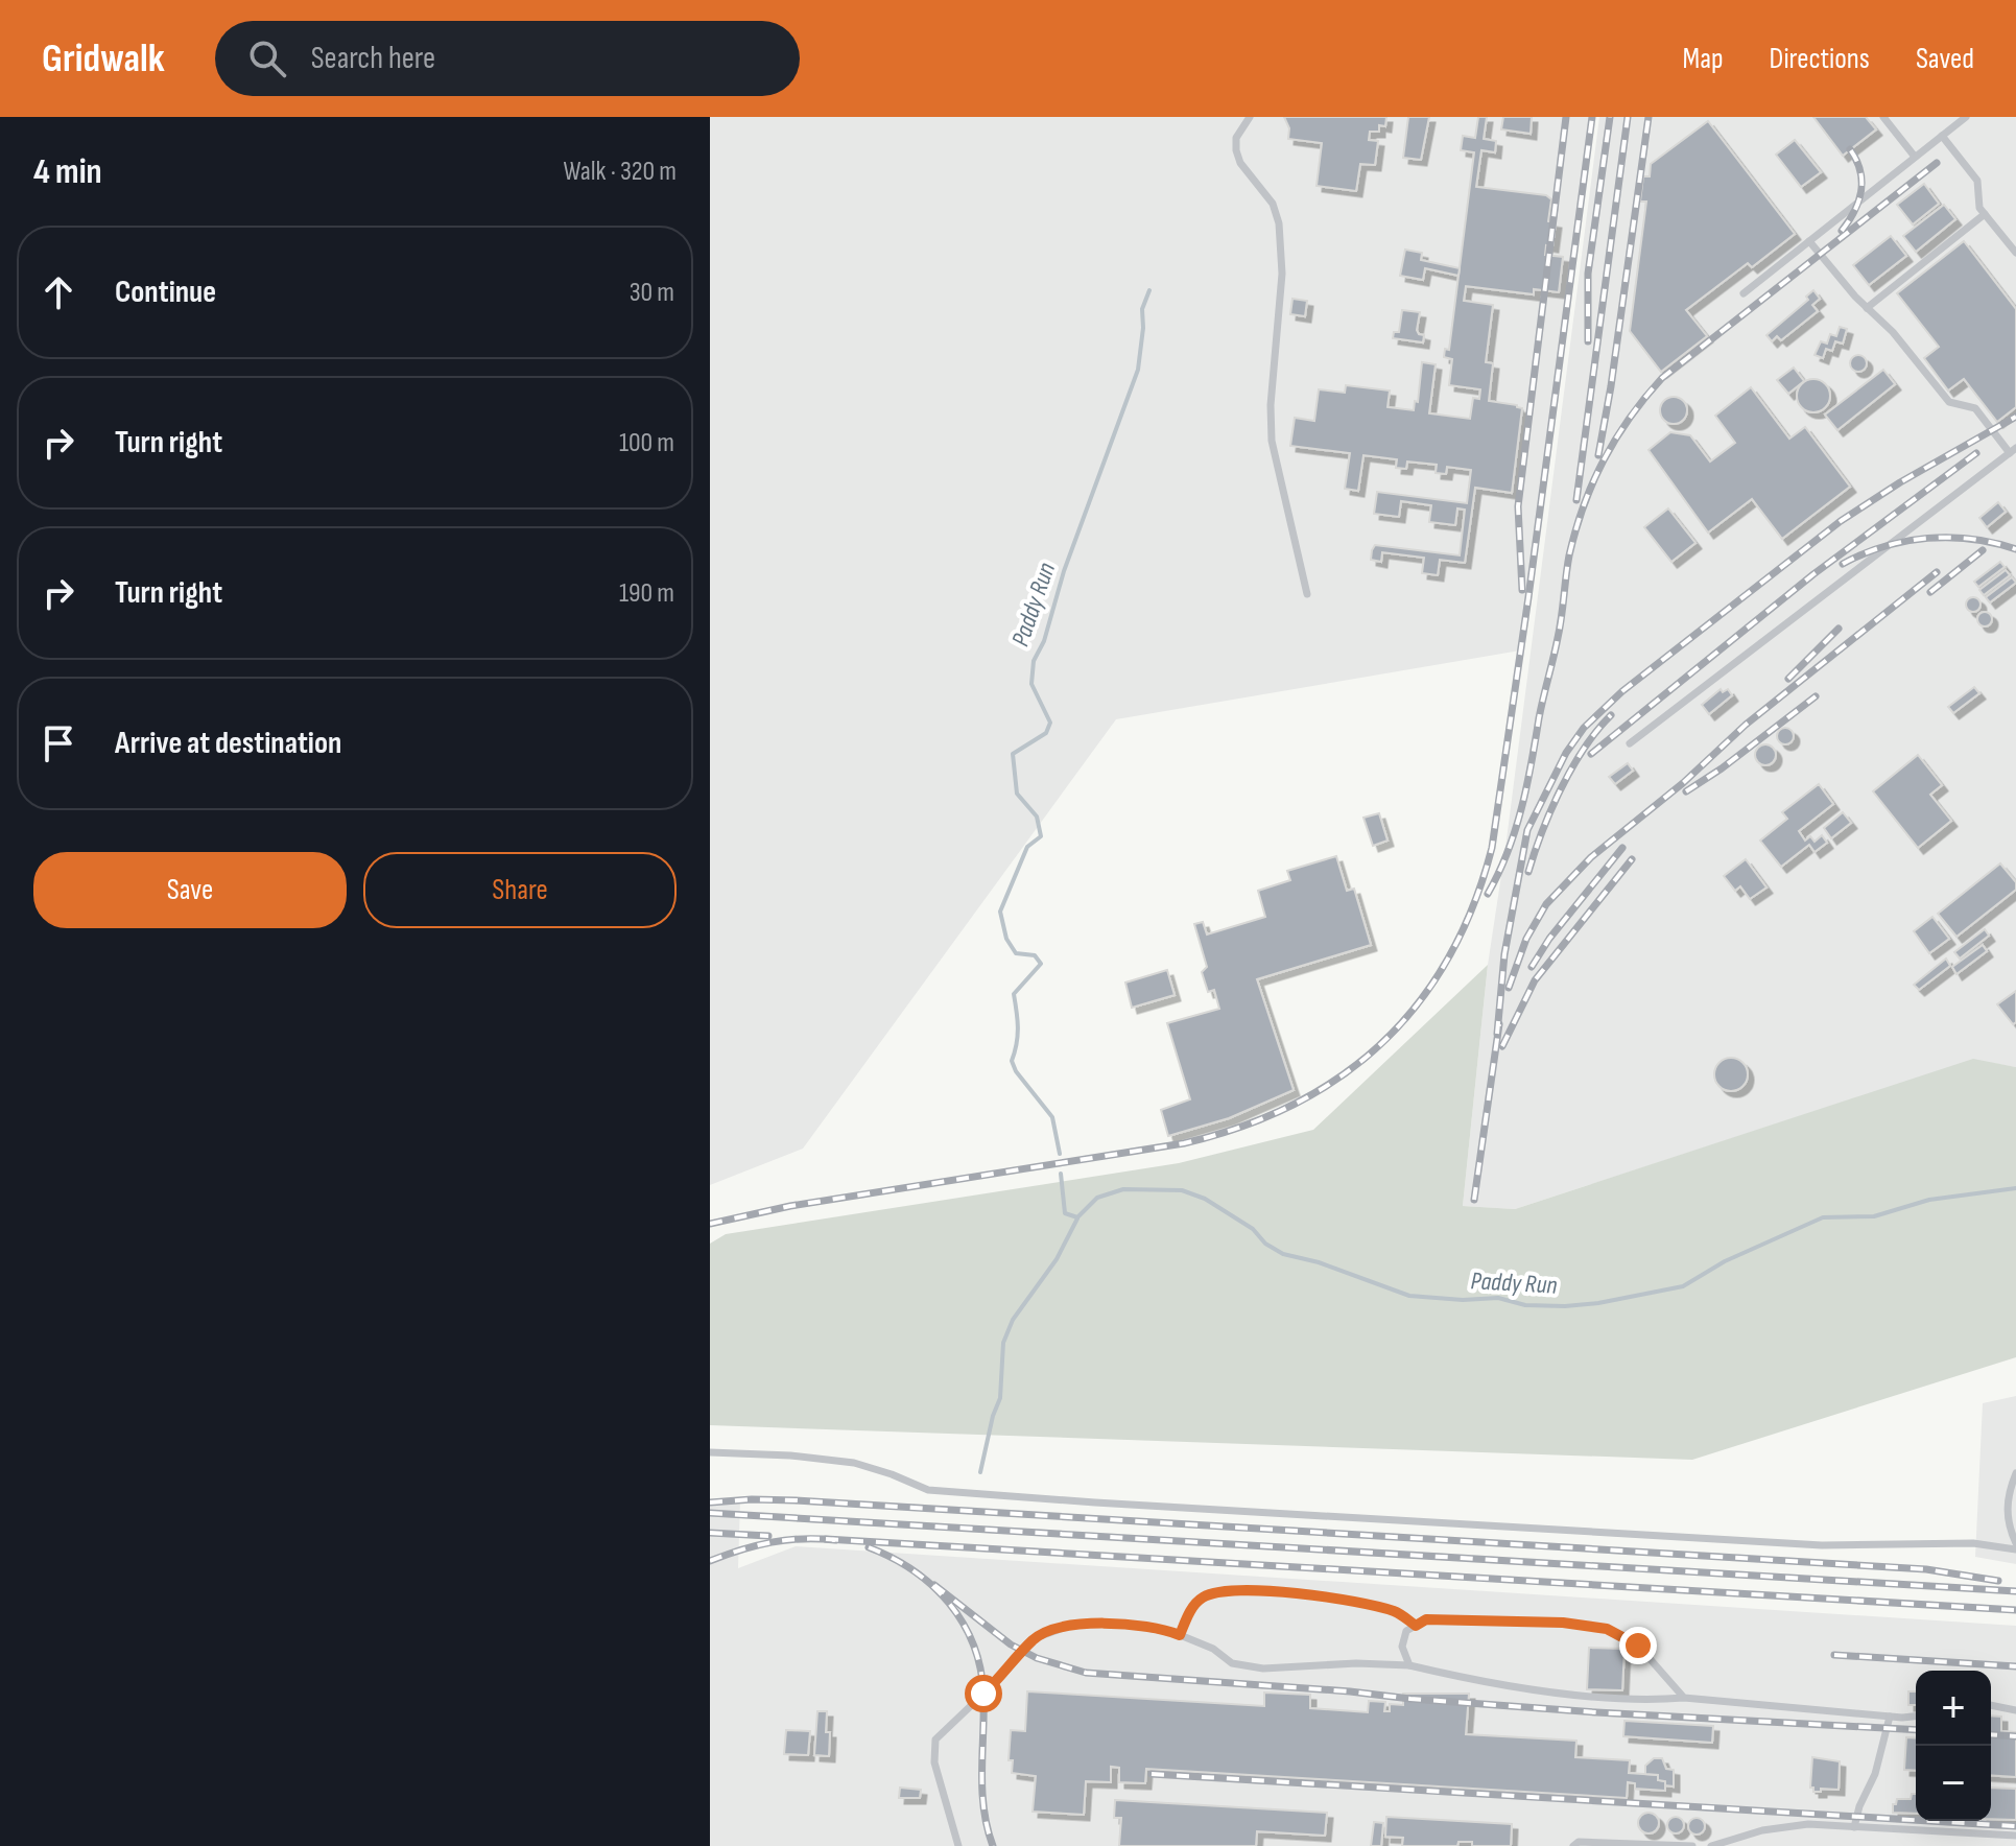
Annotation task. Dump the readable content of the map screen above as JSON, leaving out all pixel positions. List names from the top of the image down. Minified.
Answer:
{"water":["Paddy Run"],"page":{"header":"Gridwalk","search":"Search here","nav":["Map","Directions","Saved"],"heading":["4 min","Walk · 320 m"],"list":[["Continue","30 m"],["Turn right","100 m"],["Turn right","190 m"],"Arrive at destination"],"buttons":["Save","Share"],"map_buttons":["+","−"]}}
